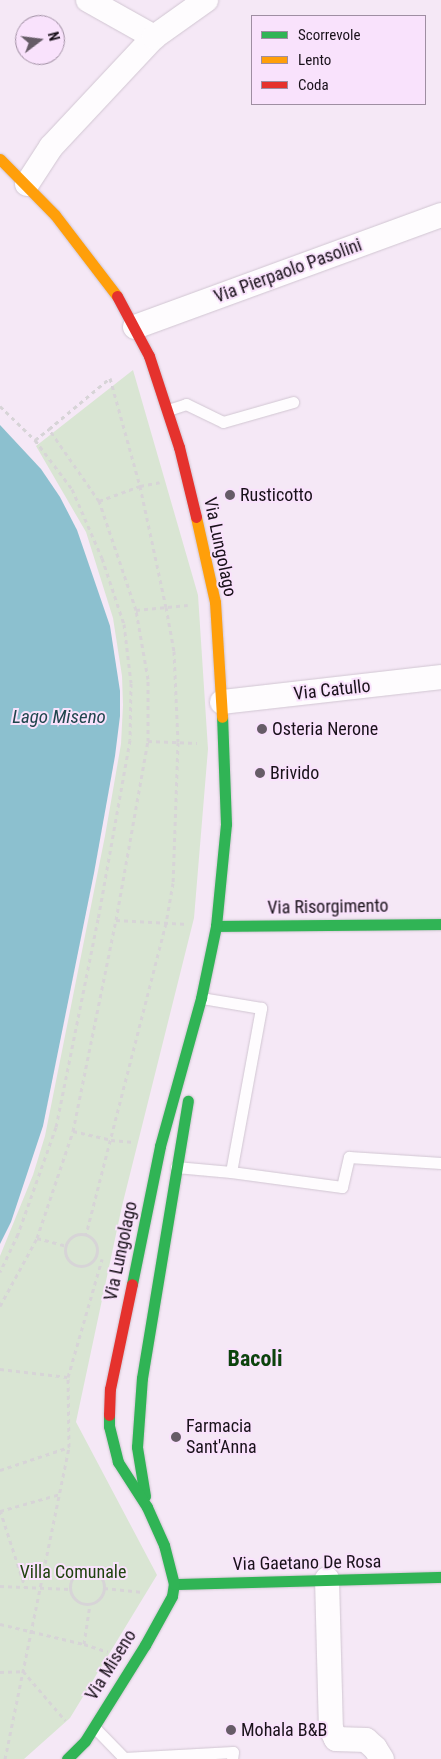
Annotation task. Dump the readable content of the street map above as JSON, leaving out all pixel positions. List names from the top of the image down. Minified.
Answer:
{"streets":{"main road":["Via Lungolago","Via Risorgimento","Via Gaetano De Rosa","Via Miseno"],"street":["Via Pierpaolo Pasolini","Via Catullo"]},"crossings":[["Via Pierpaolo Pasolini","Via Lungolago"],["Via Lungolago","Via Catullo"],["Via Lungolago","Via Risorgimento"],["Via Lungolago","Via Gaetano De Rosa"],["Via Lungolago","Via Miseno"],["Via Gaetano De Rosa","Via Miseno"]],"districts":["Bacoli"],"water":["Lago Miseno"],"parks":["Villa Comunale"],"places":["Rusticotto","Osteria Nerone","Brivido","Farmacia Sant'Anna","Mohala B&B"],"legend":["Scorrevole","Lento","Coda"],"north":"right"}
